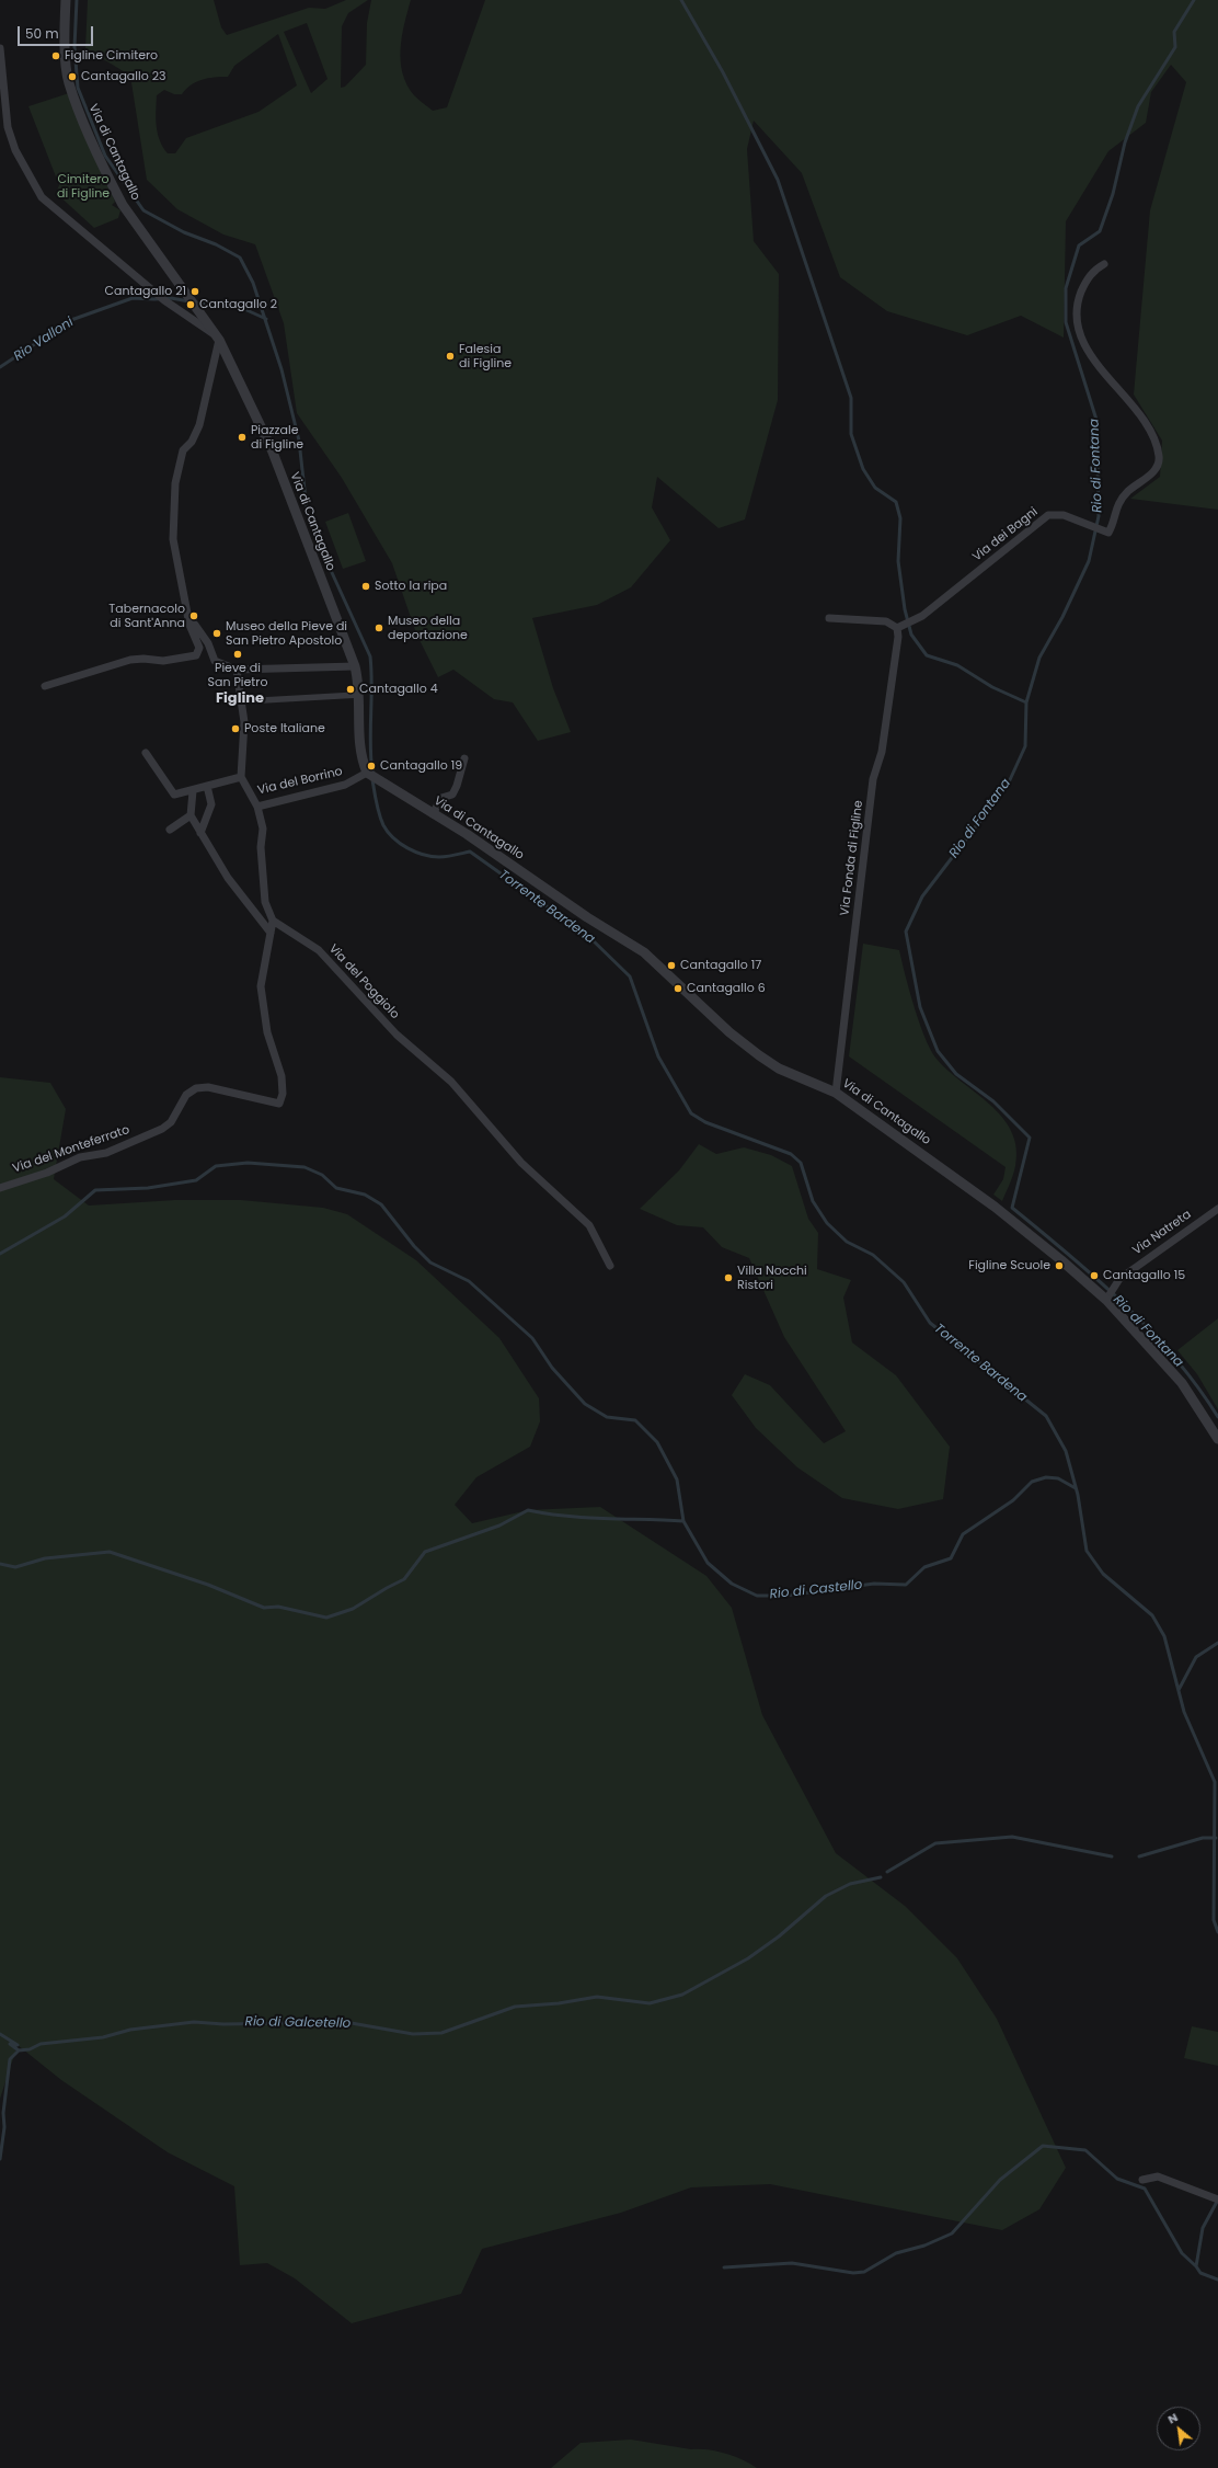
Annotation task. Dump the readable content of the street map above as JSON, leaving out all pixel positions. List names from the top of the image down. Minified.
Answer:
{"streets":{"street":["Via di Cantagallo","Via dei Bagni","Via del Borrino","Via Fonda di Figline","Via del Poggiolo","Via del Monteferrato","Via Natreta"]},"crossings":[["Via di Cantagallo","Via del Borrino"],["Via di Cantagallo","Via Fonda di Figline"],["Via di Cantagallo","Via Natreta"],["Via dei Bagni","Via Fonda di Figline"],["Via del Poggiolo","Via del Monteferrato"]],"districts":["Figline"],"water":["Rio Valloni","Rio di Fontana","Torrente Bardena","Rio di Castello","Rio di Galcetello"],"parks":["Cimitero di Figline"],"places":["Figline Cimitero","Cantagallo 23","Cantagallo 21","Cantagallo 2","Falesia di Figline","Piazzale di Figline","Sotto la ripa","Tabernacolo di Sant'Anna","Museo della deportazione","Museo della Pieve di San Pietro Apostolo","Pieve di San Pietro","Cantagallo 4","Poste Italiane","Cantagallo 19","Cantagallo 17","Cantagallo 6","Figline Scuole","Cantagallo 15","Villa Nocchi Ristori"],"scale_bar":"50 m","north":"top left"}
